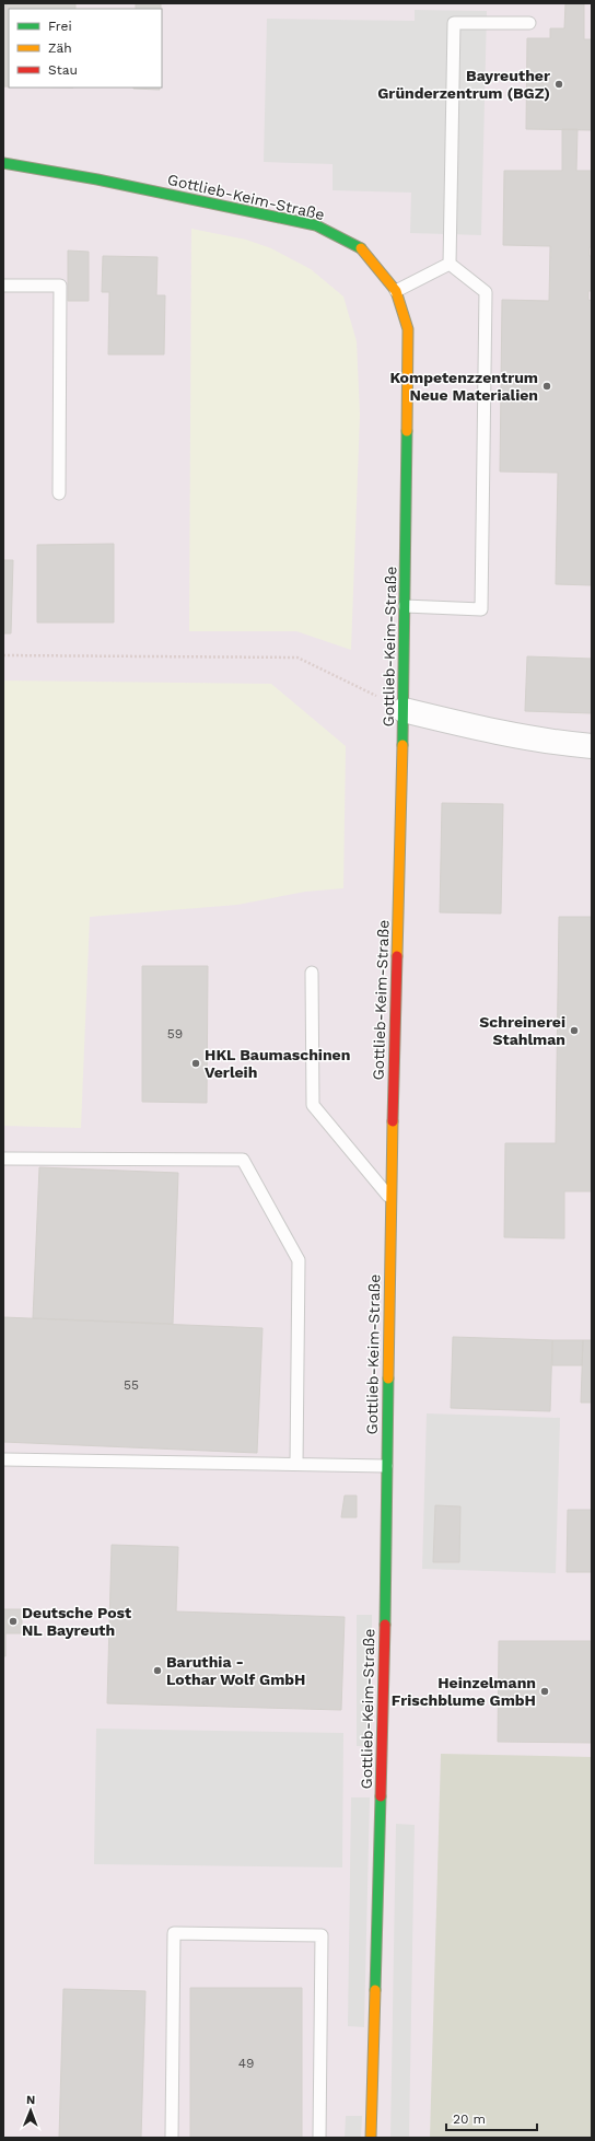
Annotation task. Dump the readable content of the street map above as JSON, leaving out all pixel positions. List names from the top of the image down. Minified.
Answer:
{"streets":{"street":["Gottlieb-Keim-Straße"]},"places":["Bayreuther Gründerzentrum (BGZ)","Kompetenzzentrum Neue Materialien","Schreinerei Stahlman","HKL Baumaschinen Verleih","Deutsche Post NL Bayreuth","Baruthia - Lothar Wolf GmbH","Heinzelmann Frischblume GmbH"],"house_numbers":["59","55","49"],"legend":["Frei","Zäh","Stau"],"scale_bar":"20 m","north":"top"}
